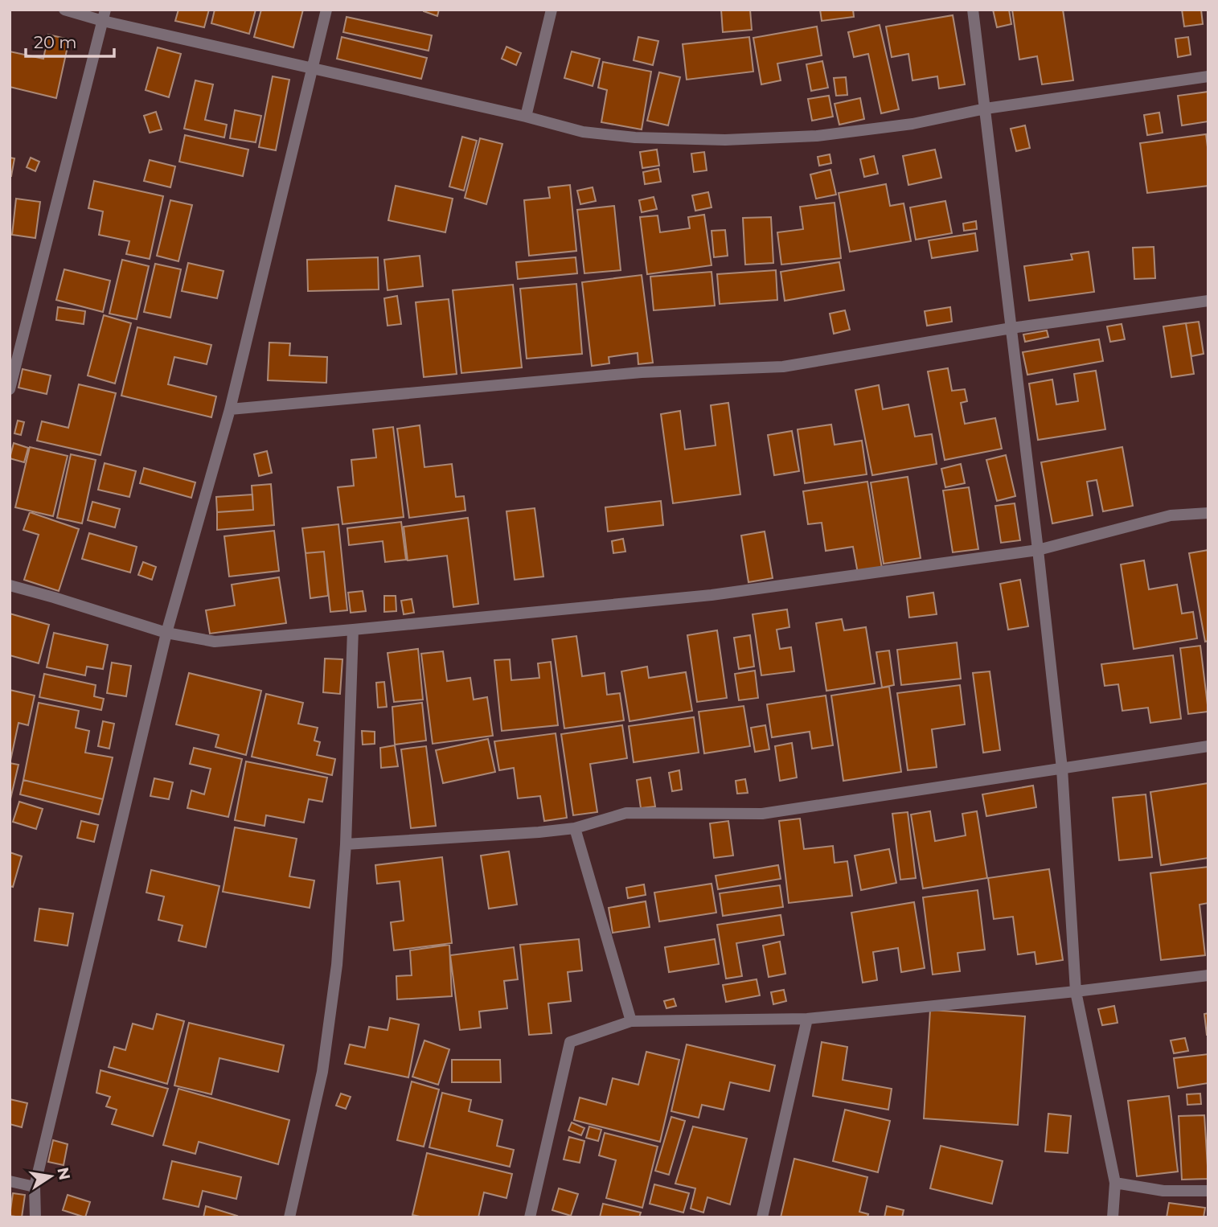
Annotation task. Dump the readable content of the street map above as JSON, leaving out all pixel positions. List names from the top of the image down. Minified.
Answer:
{"scale_bar":"20 m","north":"right"}
